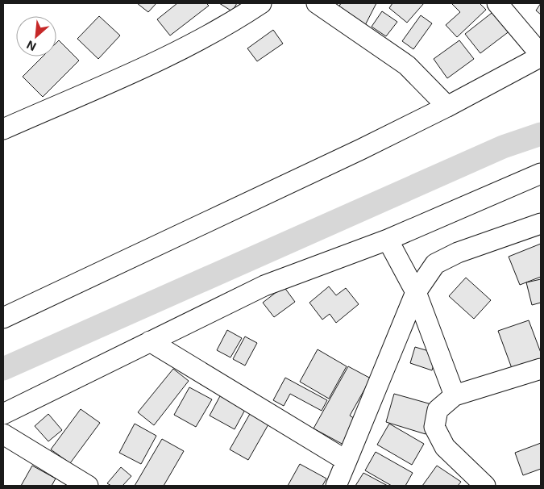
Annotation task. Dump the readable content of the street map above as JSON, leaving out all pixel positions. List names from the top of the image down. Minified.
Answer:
{"north":"bottom left"}
